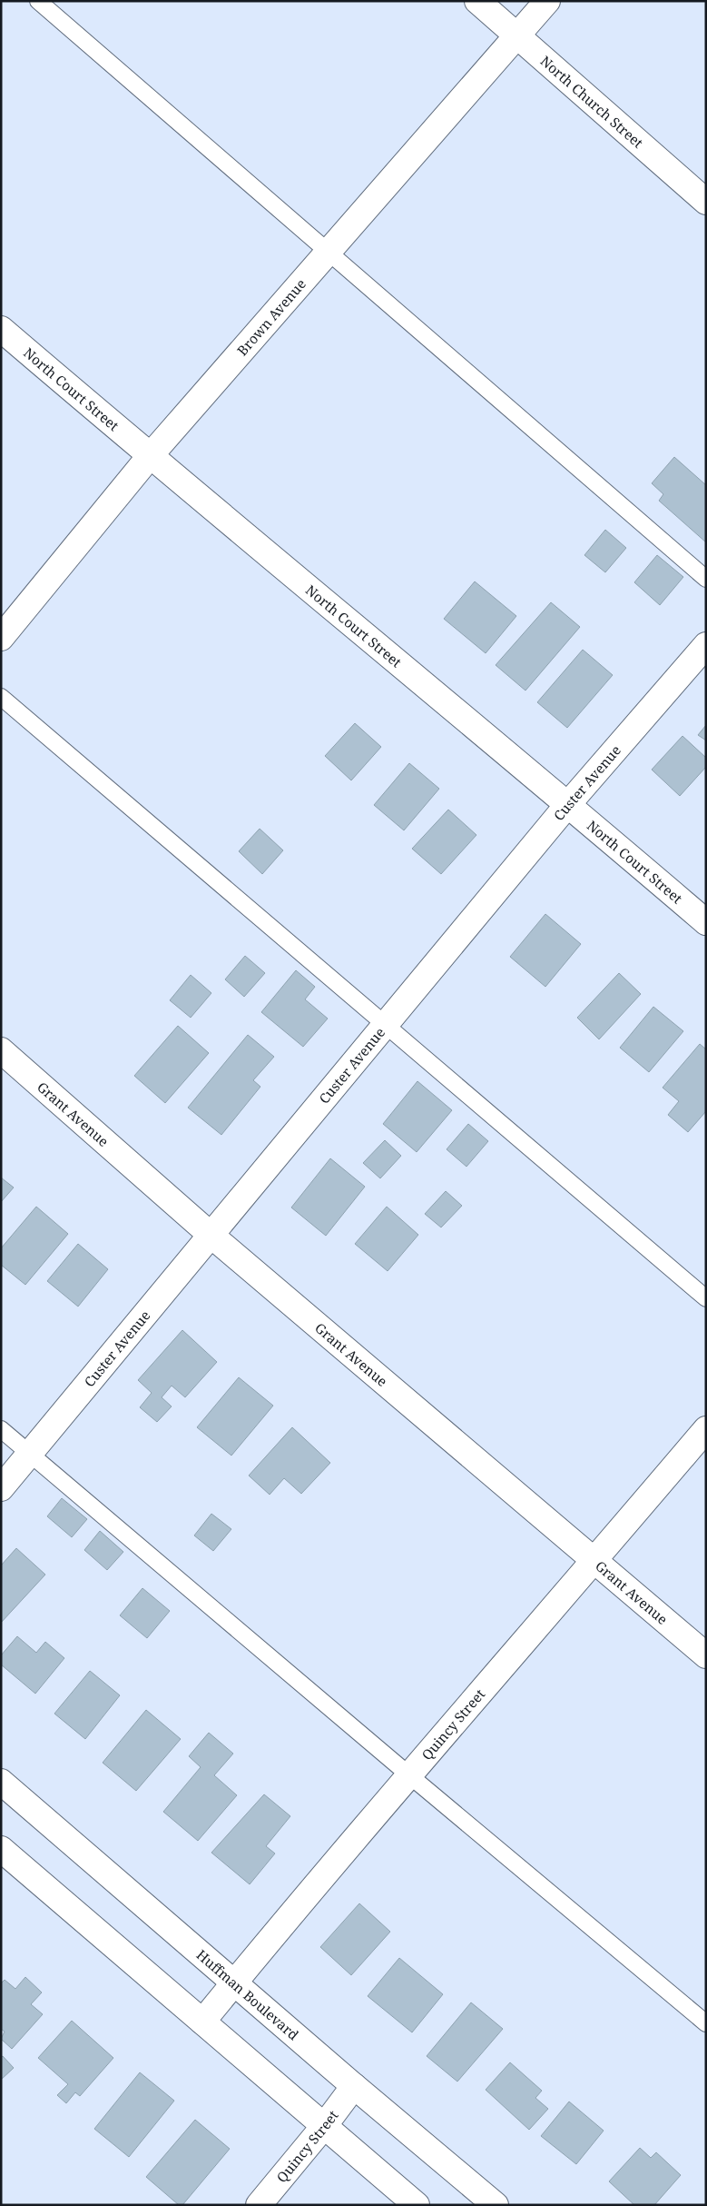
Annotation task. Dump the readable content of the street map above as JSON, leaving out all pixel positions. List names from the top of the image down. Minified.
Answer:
{"streets":{"street":["North Church Street","Brown Avenue","North Court Street","Custer Avenue","Grant Avenue","Quincy Street","Huffman Boulevard"]},"crossings":[["North Church Street","Brown Avenue"],["Brown Avenue","North Court Street"],["North Court Street","Custer Avenue"],["Custer Avenue","Grant Avenue"],["Grant Avenue","Quincy Street"],["Quincy Street","Huffman Boulevard"]]}
